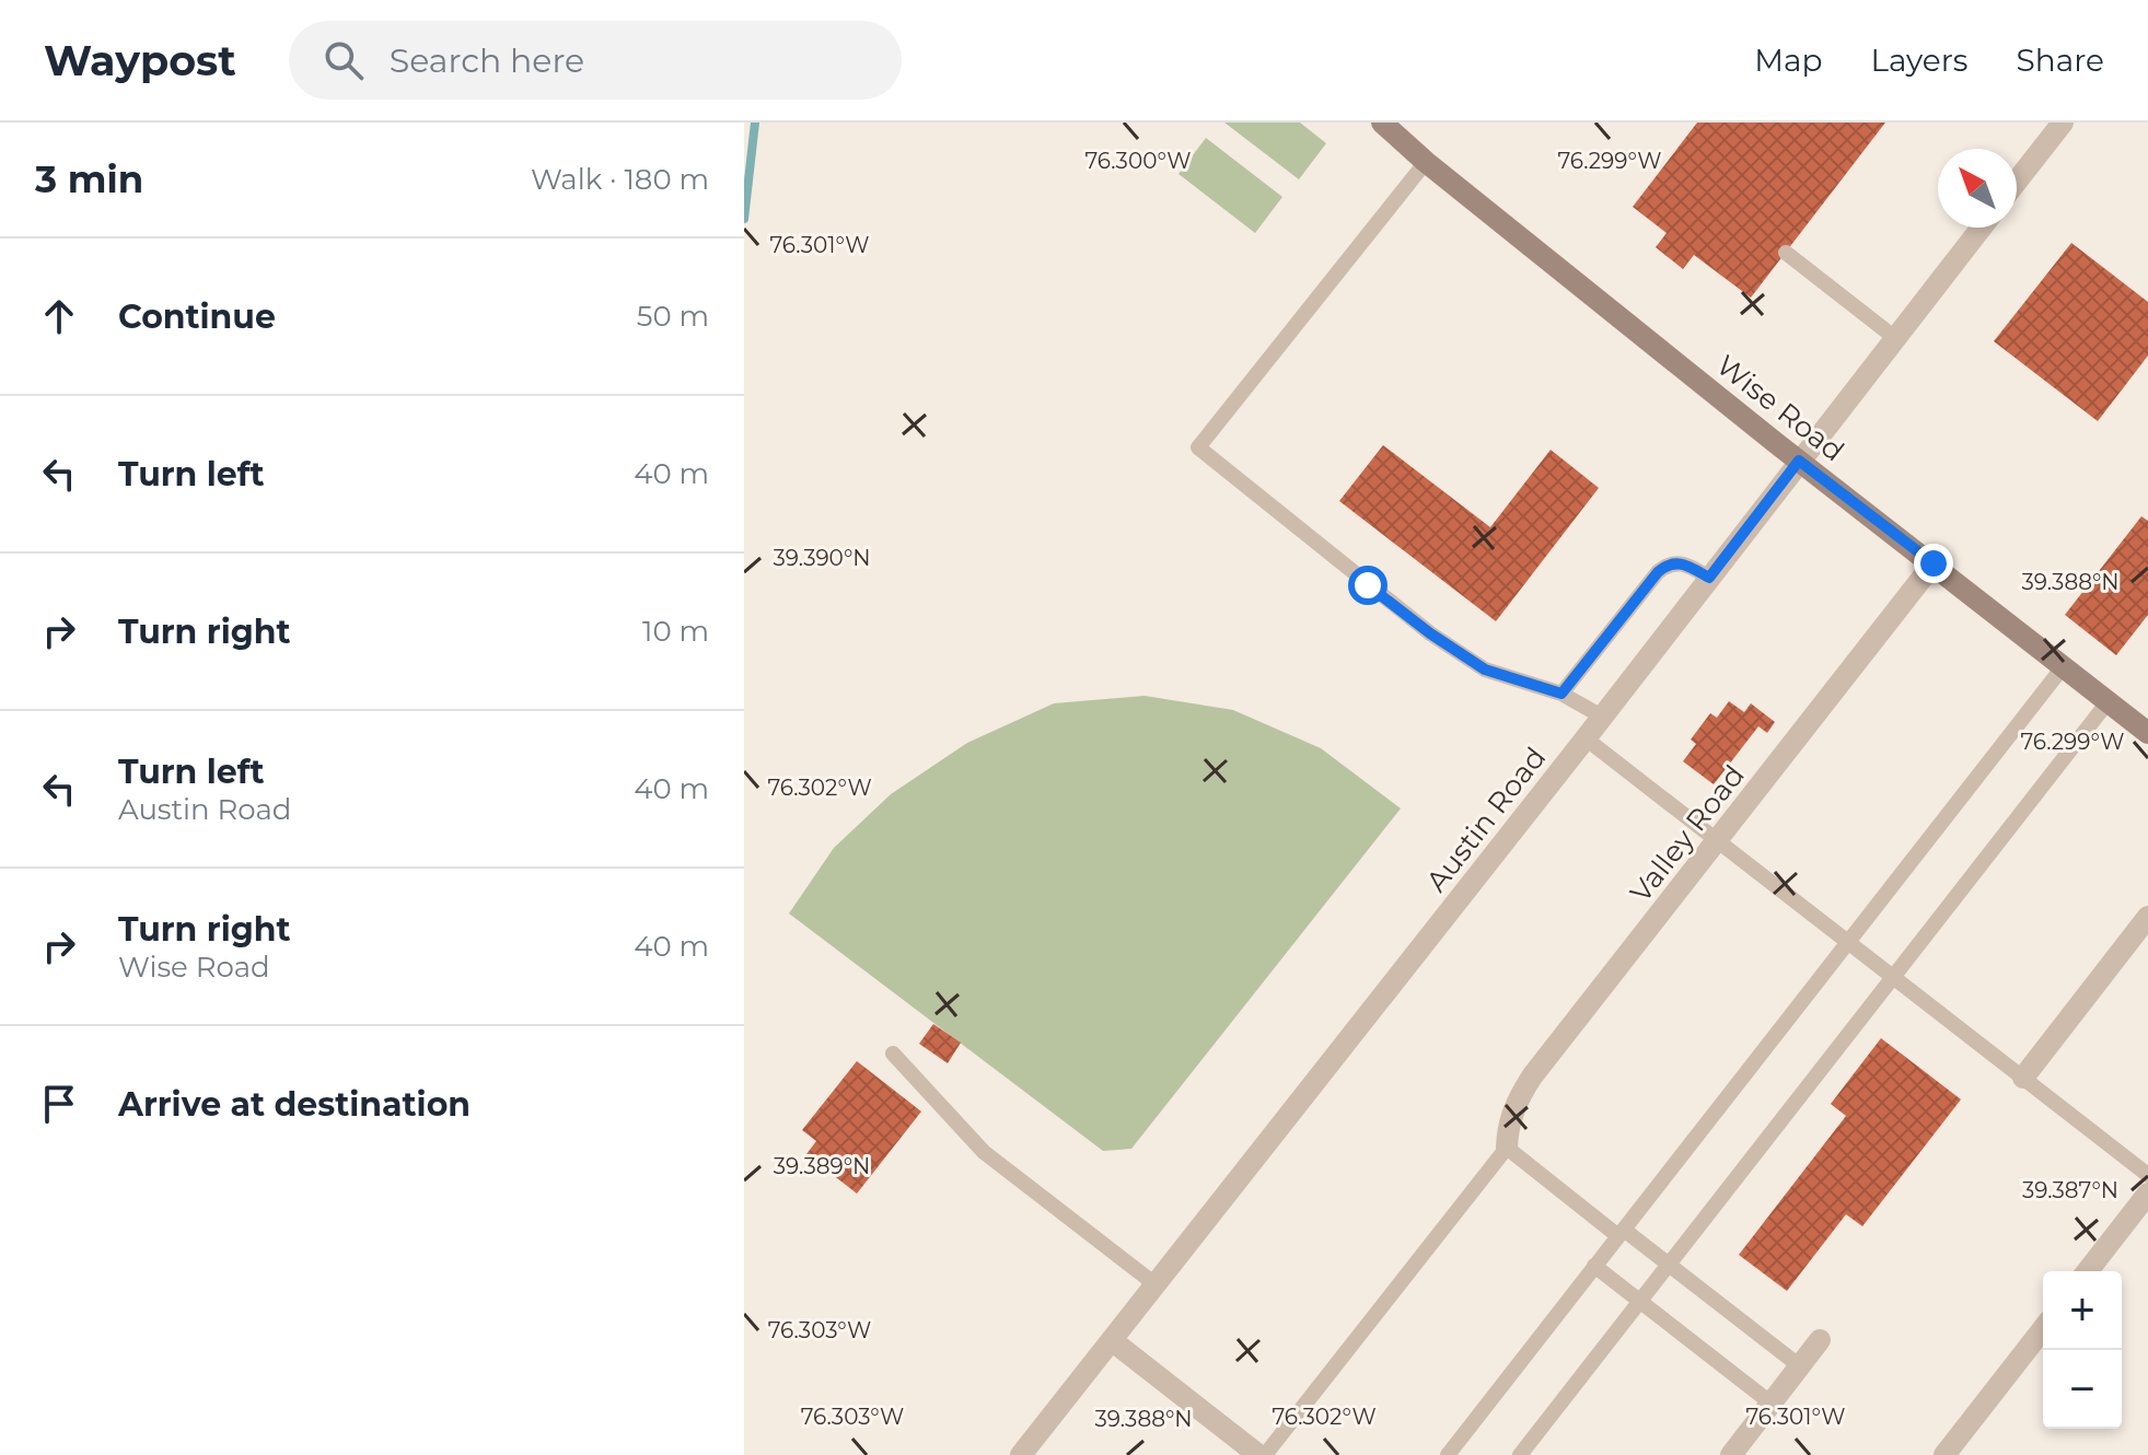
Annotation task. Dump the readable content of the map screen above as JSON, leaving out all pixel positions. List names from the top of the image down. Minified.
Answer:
{"streets":{"street":["Wise Road","Austin Road","Valley Road"]},"crossings":[["Wise Road","Austin Road"],["Wise Road","Valley Road"]],"north":"top left","page":{"header":"Waypost","search":"Search here","nav":["Map","Layers","Share"],"heading":["3 min","Walk · 180 m"],"list":[["Continue","50 m"],["Turn left","40 m"],["Turn right","10 m"],["Turn left","Austin Road","40 m"],["Turn right","Wise Road","40 m"],"Arrive at destination"],"map_buttons":["+","−"]},"coordinates":["76.300°W","76.299°W","76.301°W","39.390°N","39.388°N","76.302°W","39.389°N","39.387°N","76.303°W"]}
